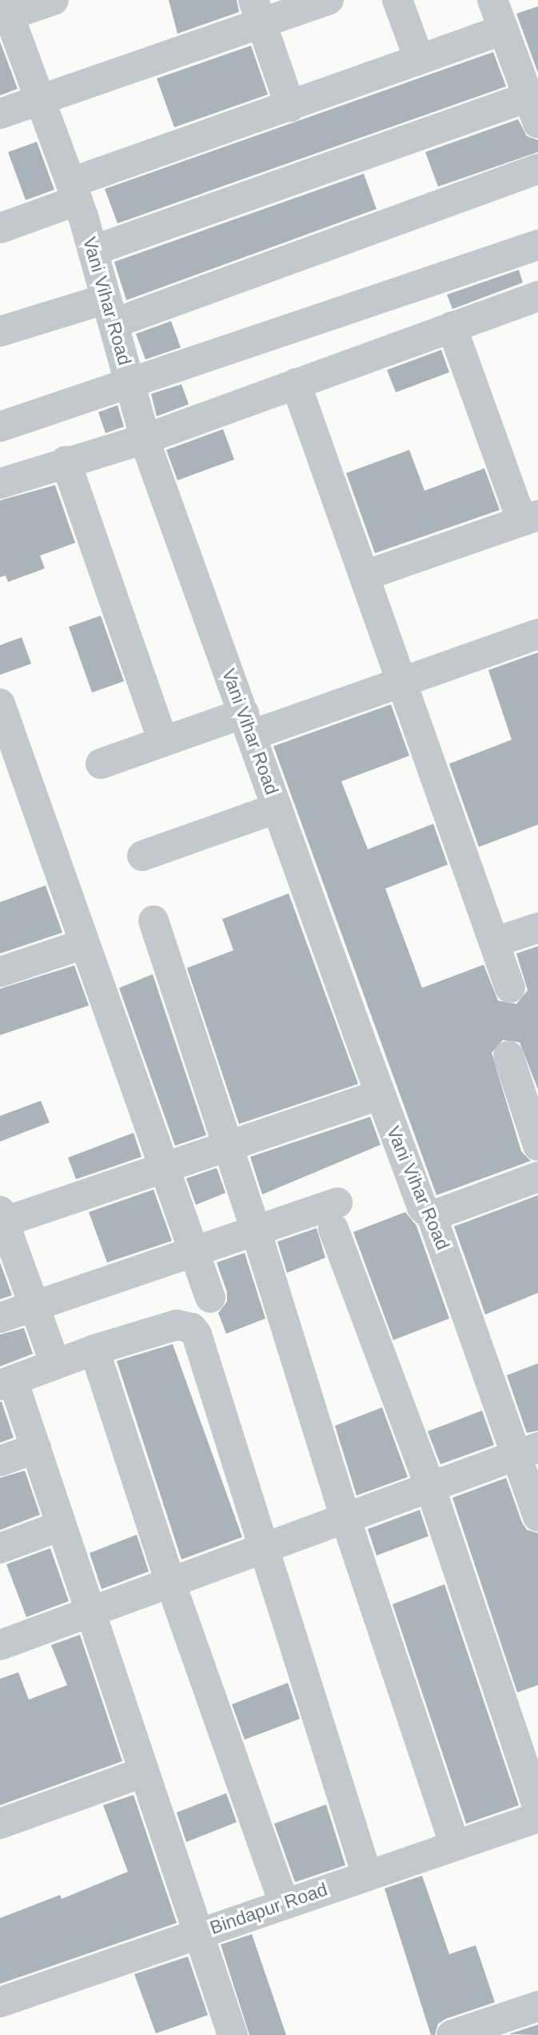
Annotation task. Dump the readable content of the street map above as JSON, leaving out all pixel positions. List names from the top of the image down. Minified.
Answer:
{"streets":{"street":["Vani Vihar Road","Bindapur Road"]}}
